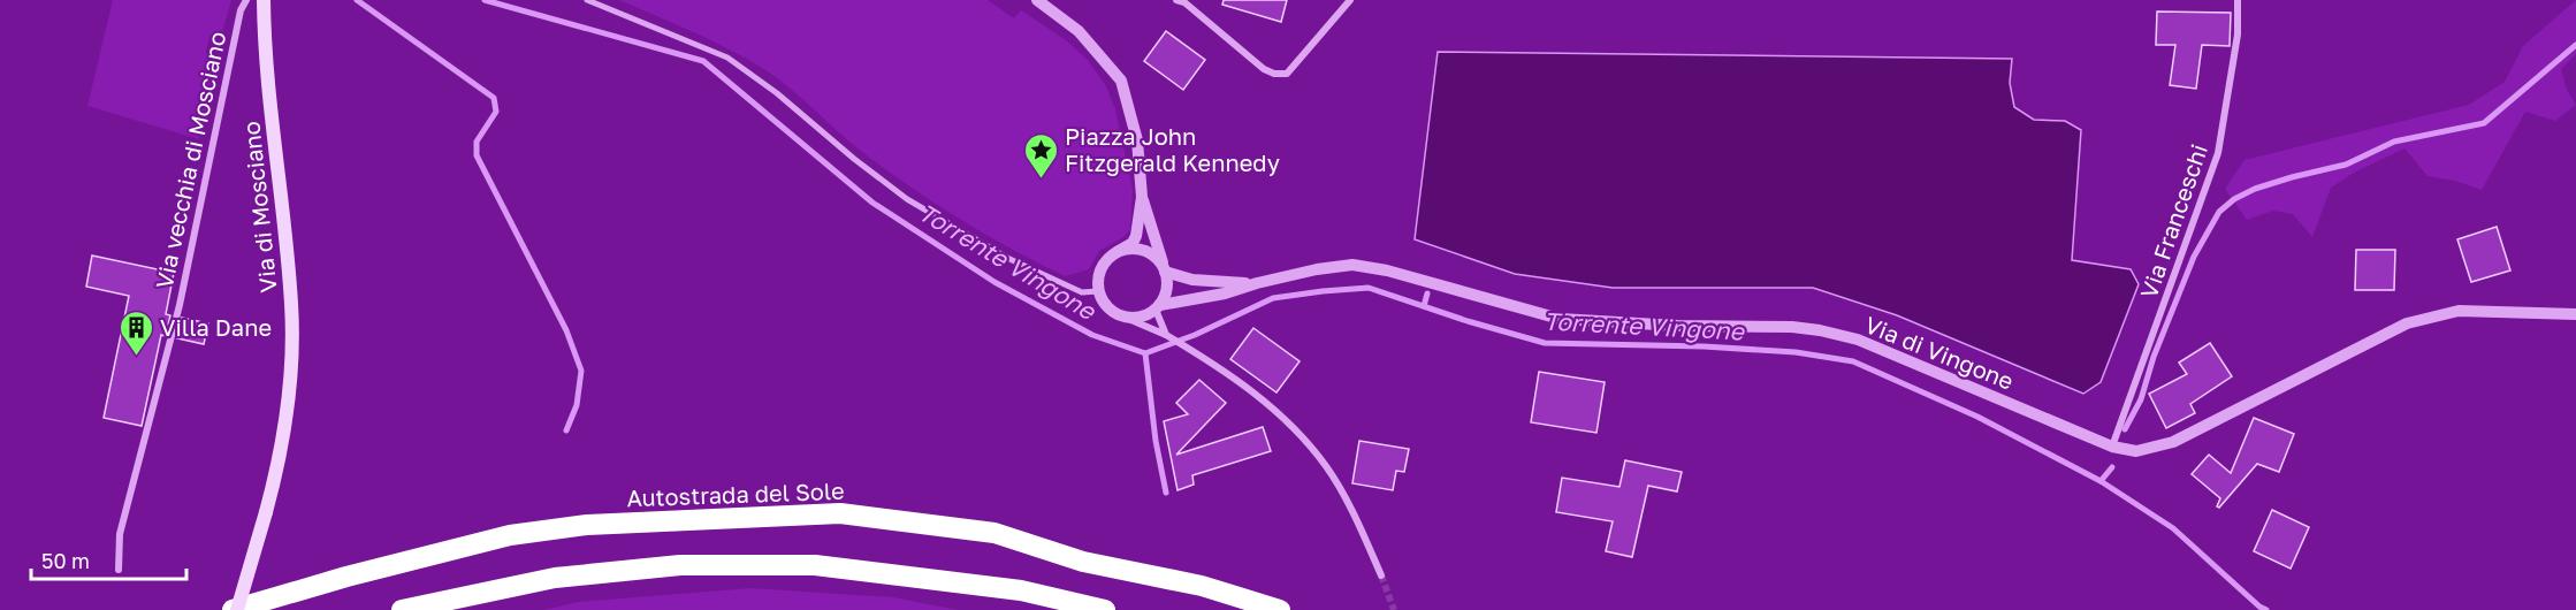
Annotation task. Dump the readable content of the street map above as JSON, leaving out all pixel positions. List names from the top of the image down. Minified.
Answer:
{"streets":{"highway":["Autostrada del Sole"],"main road":["Via di Mosciano"],"street":["Via vecchia di Mosciano","Via Franceschi","Via di Vingone"]},"crossings":[["Via di Mosciano","Autostrada del Sole"],["Via Franceschi","Via di Vingone"]],"water":["Torrente Vingone"],"places":{"place":["Piazza John Fitzgerald Kennedy"],"building":["Villa Dane"]},"scale_bar":"50 m"}
